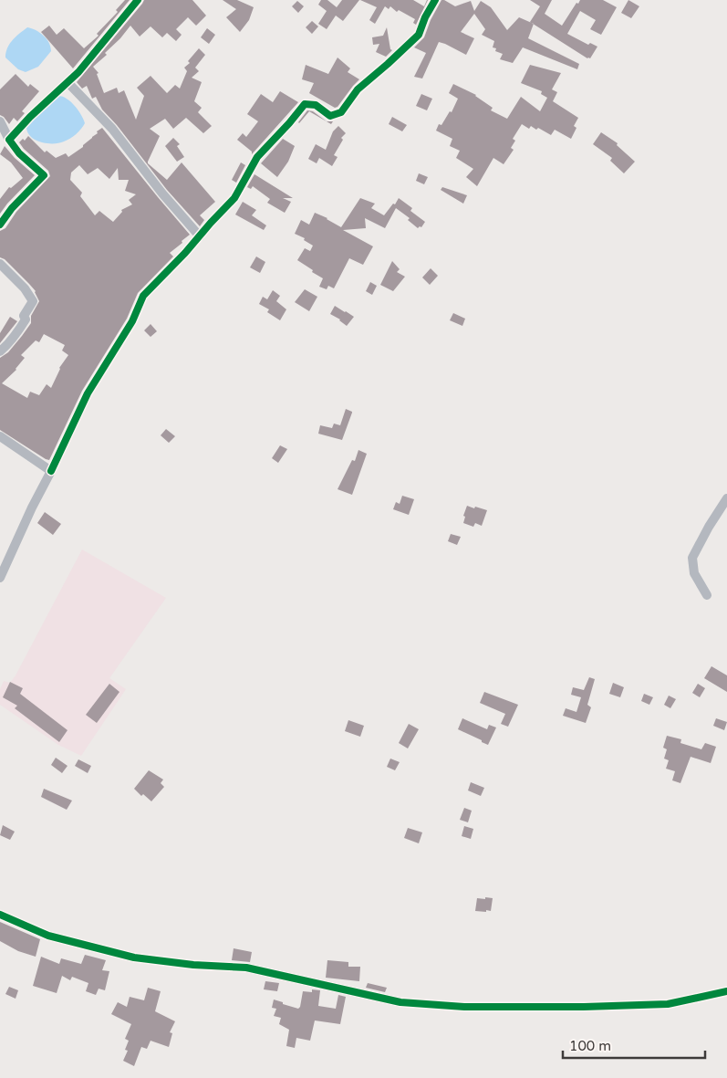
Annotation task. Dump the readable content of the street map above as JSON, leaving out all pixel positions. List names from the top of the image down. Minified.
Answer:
{"scale_bar":"100 m"}
